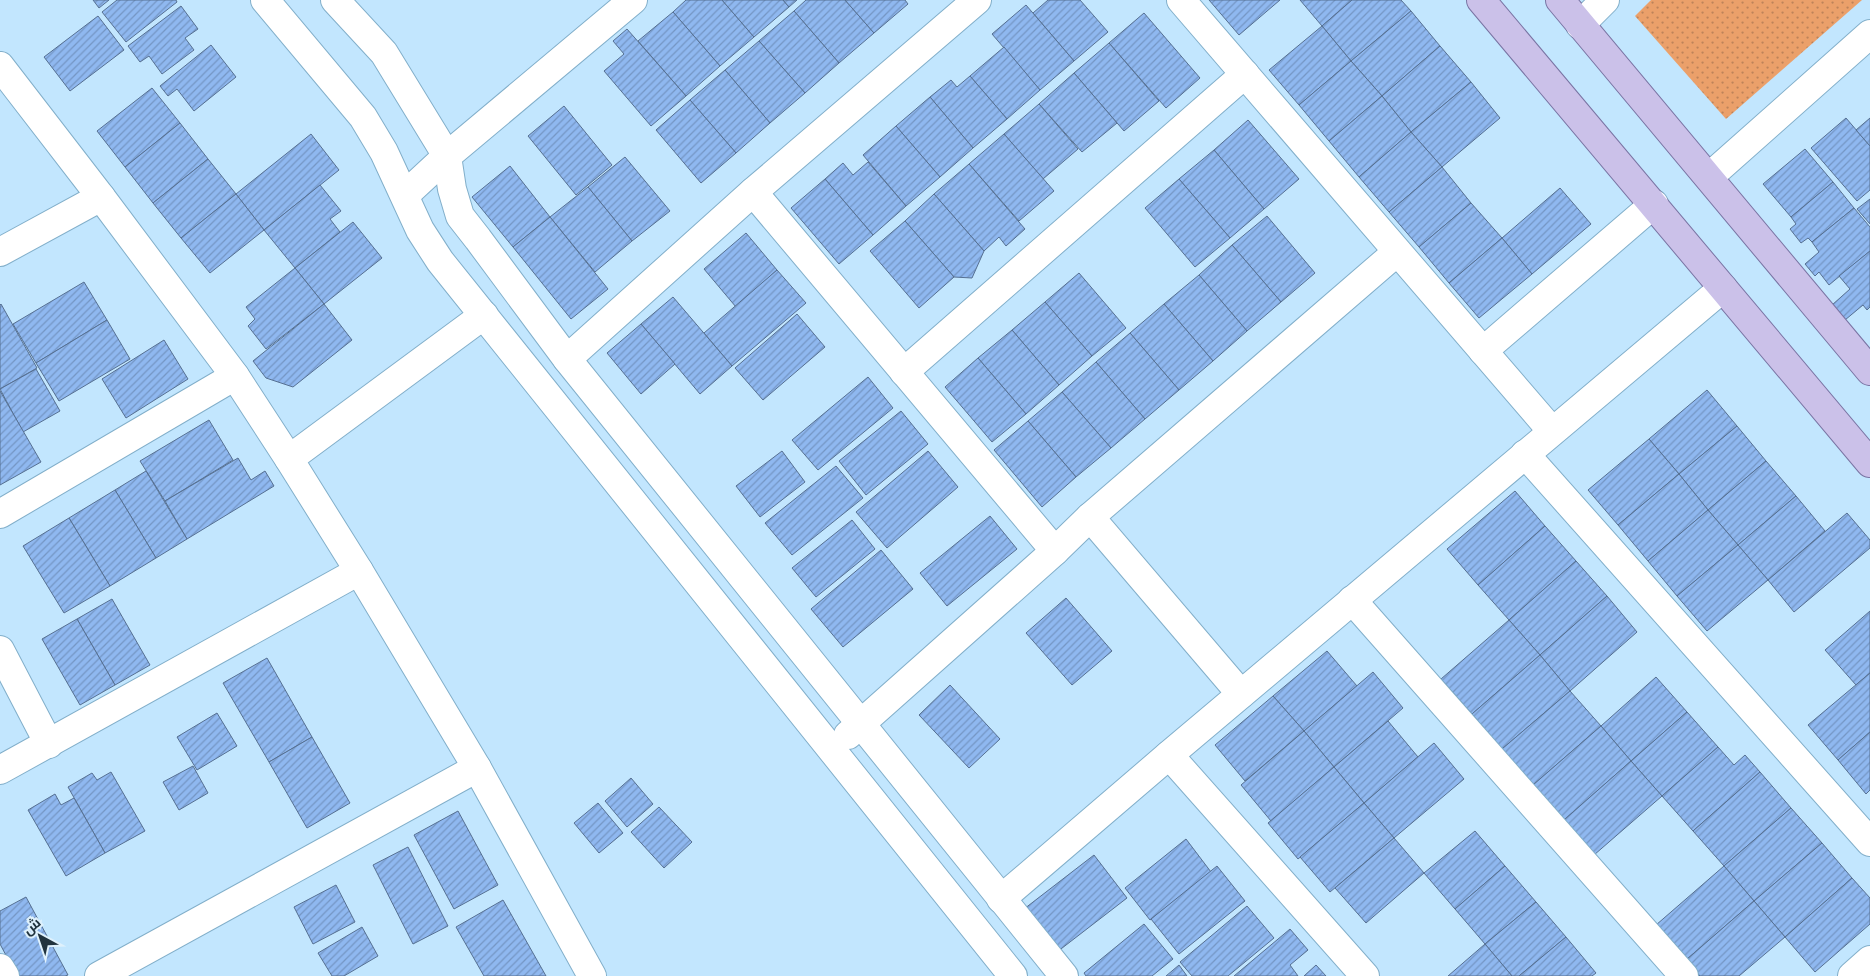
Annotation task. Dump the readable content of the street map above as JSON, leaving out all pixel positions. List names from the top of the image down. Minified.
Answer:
{"north":"top left"}
